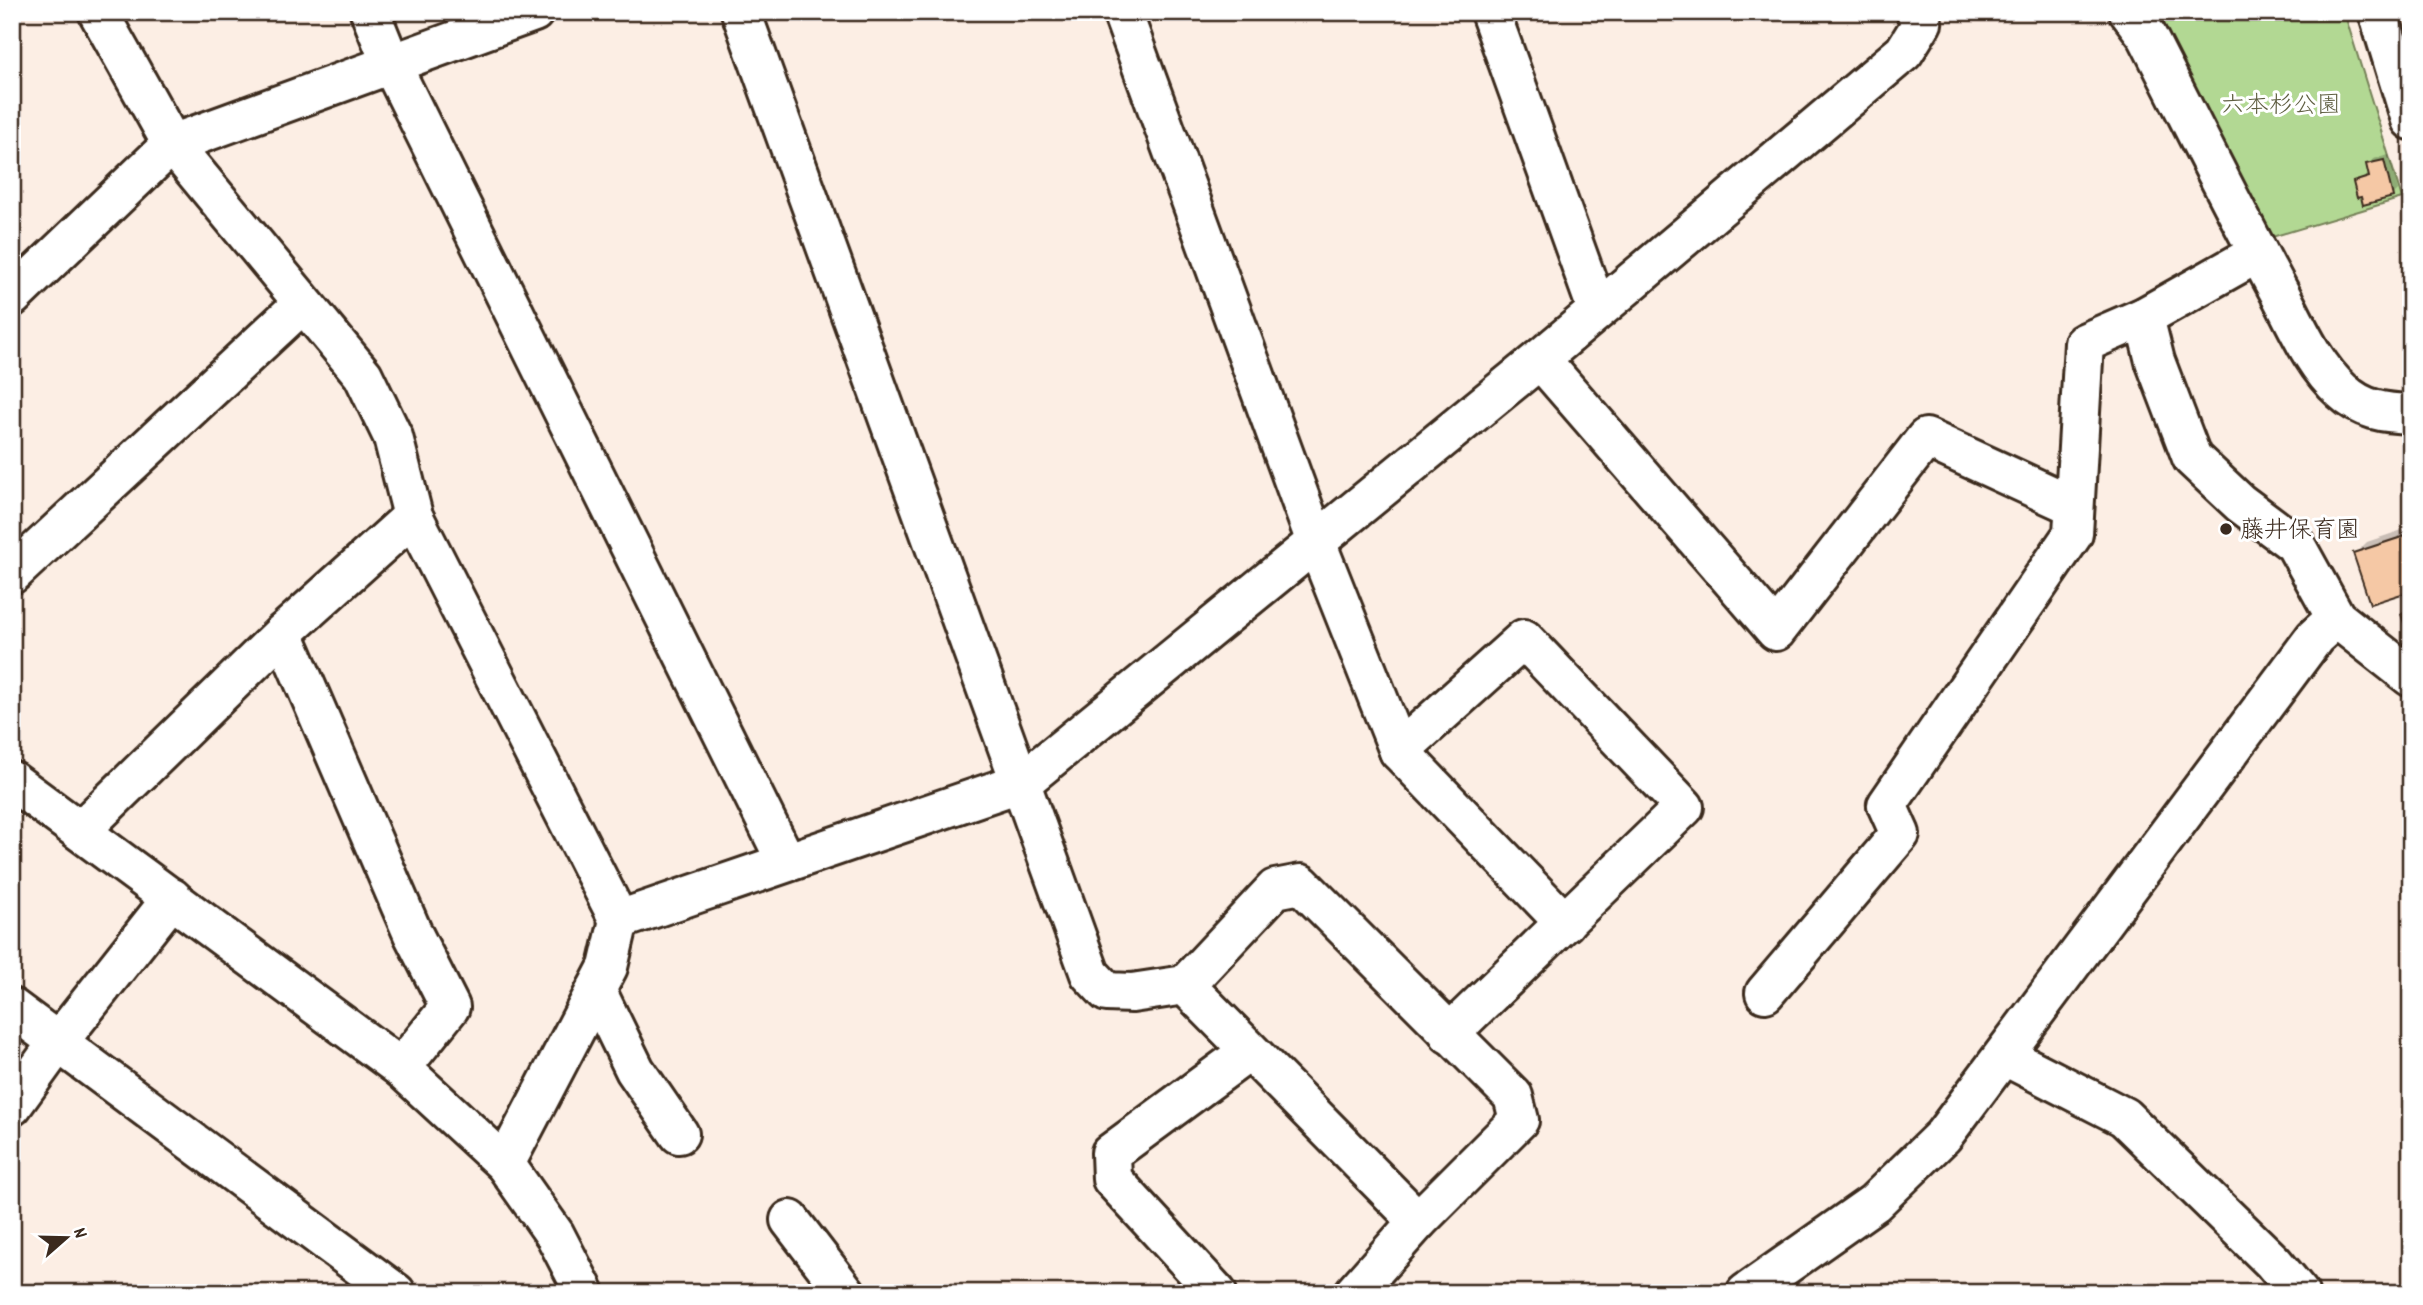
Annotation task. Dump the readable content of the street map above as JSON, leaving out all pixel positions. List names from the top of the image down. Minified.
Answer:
{"parks":["六本杉公園"],"places":["藤井保育園"],"north":"right"}
